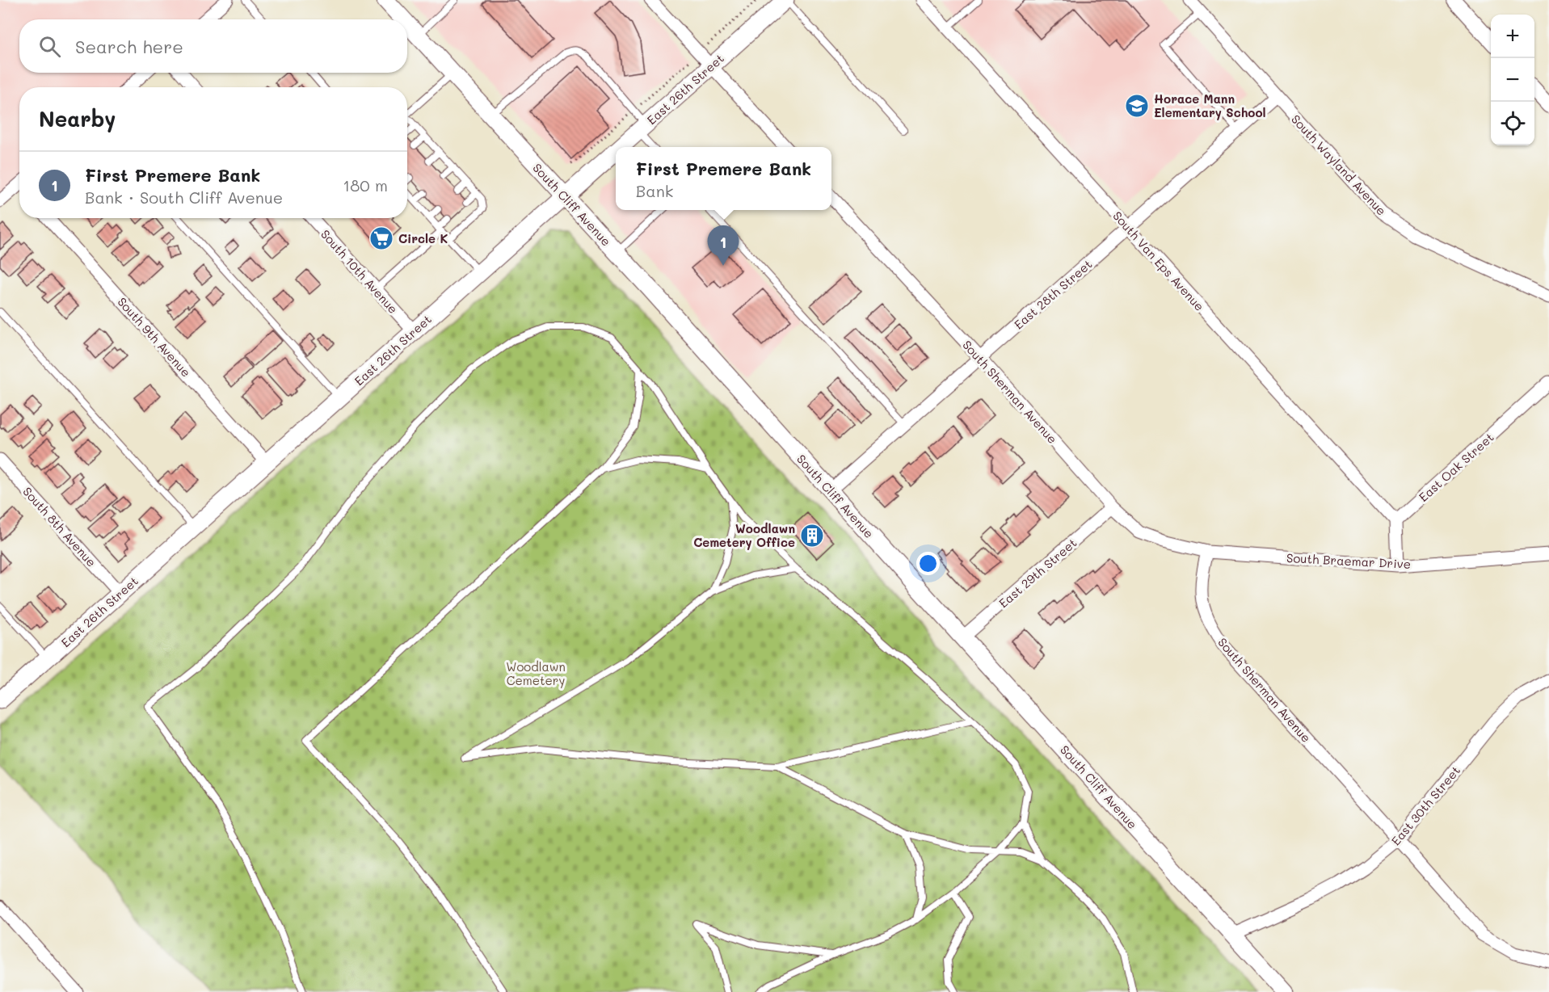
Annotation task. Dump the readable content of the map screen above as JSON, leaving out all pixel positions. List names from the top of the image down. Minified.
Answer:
{"streets":{"main road":["East 26th Street","South Cliff Avenue"],"street":["South Wayland Avenue","South Van Eps Avenue","South 10th Avenue","East 28th Street","South 9th Avenue","South Sherman Avenue","East Oak Street","South 8th Avenue","South Braemar Drive","East 29th Street","East 30th Street"]},"crossings":[["East 26th Street","South Cliff Avenue"],["East 26th Street","South 10th Avenue"],["East 26th Street","South 9th Avenue"],["East 26th Street","South 8th Avenue"],["South Wayland Avenue","East 28th Street"],["South Cliff Avenue","East 28th Street"],["South Cliff Avenue","East 29th Street"],["South Cliff Avenue","East 30th Street"],["South Van Eps Avenue","East 28th Street"],["South Van Eps Avenue","East Oak Street"],["East 28th Street","South Sherman Avenue"],["South Sherman Avenue","South Braemar Drive"],["South Sherman Avenue","East 29th Street"],["South Sherman Avenue","East 30th Street"]],"parks":["Woodlawn Cemetery"],"places":{"school or university":["Horace Mann Elementary School"],"supermarket":["Circle K"],"building":["Woodlawn Cemetery Office"]},"page":{"map_buttons":["+","−"],"search":"Search here","heading":"Nearby","popup":["First Premere Bank","Bank"],"list":[{"mark":"1","name":"First Premere Bank","note":"Bank · South Cliff Avenue","value":"180 m"}],"pins":"1"}}
